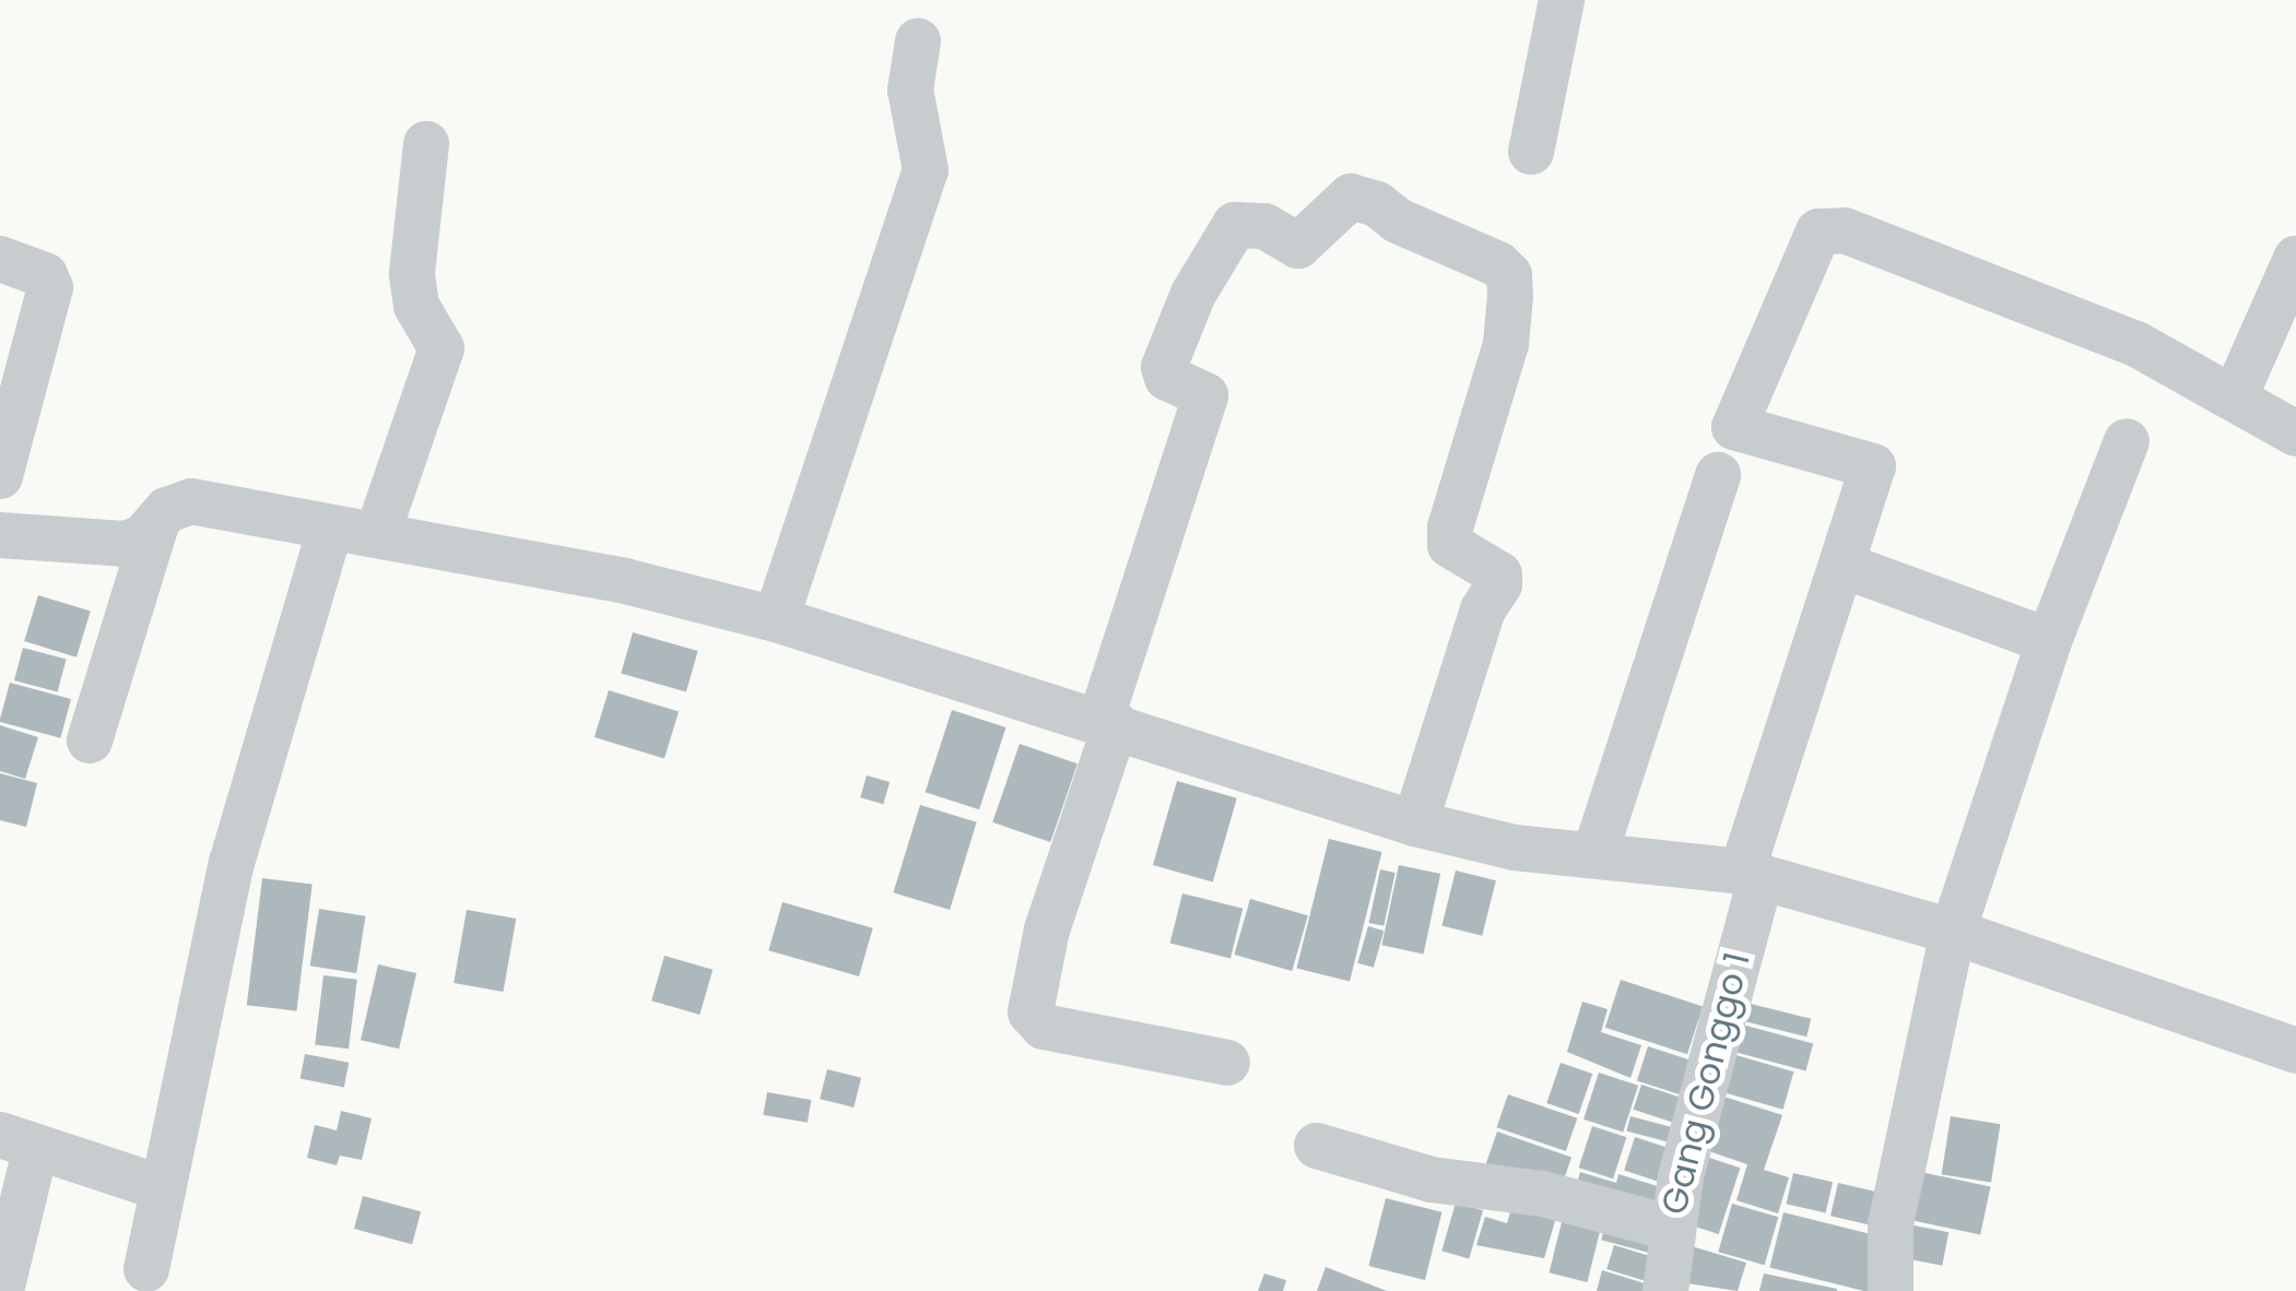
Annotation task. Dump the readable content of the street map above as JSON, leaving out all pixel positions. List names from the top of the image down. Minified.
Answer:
{"streets":{"street":["Gang Gonggo 1"]}}
